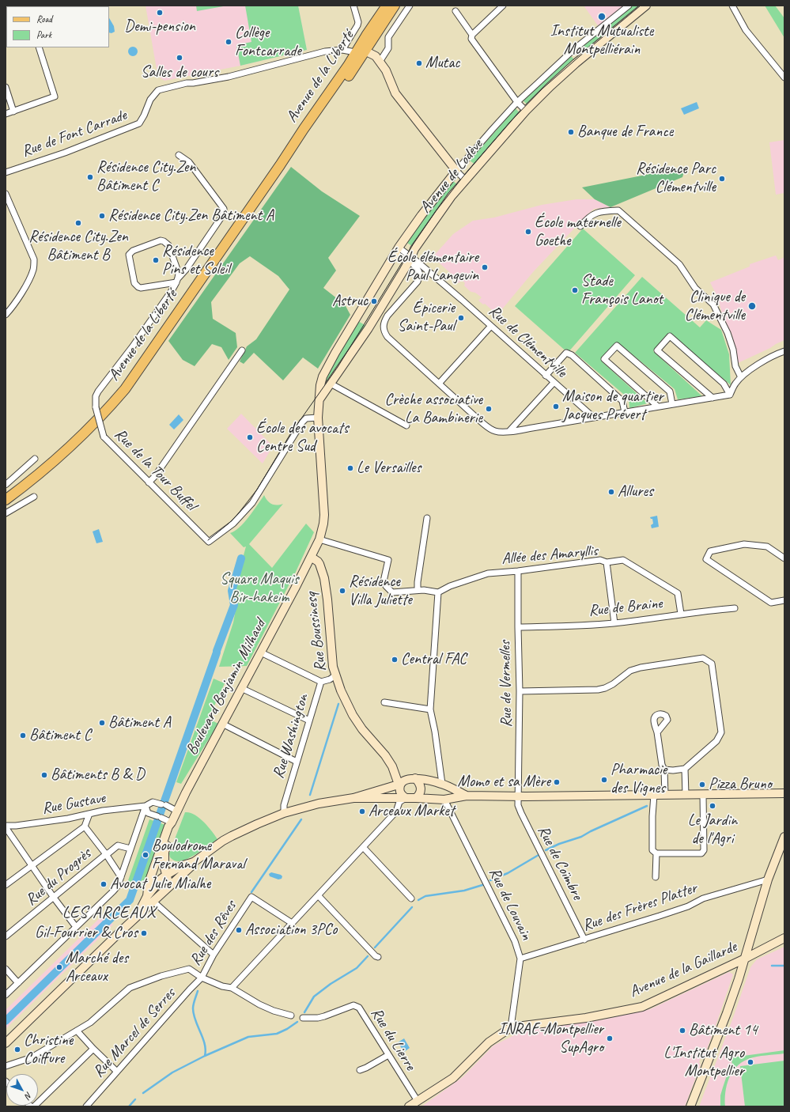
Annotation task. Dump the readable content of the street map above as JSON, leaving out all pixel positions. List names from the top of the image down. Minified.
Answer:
{"streets":{"main road":["Avenue de la Liberté"],"street":["Rue de Font Carrade","Avenue de Lodève","Rue de Clémentville","Rue de la Tour Buffel","Allée des Amaryllis","Rue de Braine","Rue Boussinesq","Rue de Vermelles","Boulevard Benjamin Milhaud","Rue Washington","Rue Gustave","Rue de Coïmbre","Rue du Progrès","Rue de Louvain","Rue des Frères Platter","Rue des Rêves","Avenue de la Gaillarde","Rue Marcel de Serres","Rue du Lierre"]},"crossings":[["Avenue de la Liberté","Rue de Font Carrade"],["Avenue de Lodève","Rue de Clémentville"],["Avenue de Lodève","Rue de la Tour Buffel"],["Avenue de Lodève","Boulevard Benjamin Milhaud"],["Rue de la Tour Buffel","Boulevard Benjamin Milhaud"],["Allée des Amaryllis","Rue de Braine"],["Allée des Amaryllis","Rue de Vermelles"],["Rue de Braine","Rue de Vermelles"],["Rue Boussinesq","Boulevard Benjamin Milhaud"],["Rue Boussinesq","Rue Washington"],["Rue de Vermelles","Rue de Coïmbre"],["Boulevard Benjamin Milhaud","Rue Gustave"],["Rue de Coïmbre","Rue des Frères Platter"],["Rue de Louvain","Rue des Frères Platter"],["Rue de Louvain","Avenue de la Gaillarde"],["Rue des Rêves","Rue Marcel de Serres"],["Avenue de la Gaillarde","Rue du Lierre"]],"districts":["LES ARCEAUX"],"parks":["Square Maquis Bir-hakeim"],"places":["Demi-pension","Institut Mutualiste Montpelliérain","Collège Fontcarrade","Salles de cours","Mutac","Banque de France","Résidence City.Zen Bâtiment C","Résidence Parc Clémentville","Résidence City.Zen Bâtiment A","Résidence City.Zen Bâtiment B","École maternelle Goethe","Résidence Pins et Soleil","École élémentaire Paul Langevin","Stade François Lanot","Astruc","Clinique de Clémentville","Épicerie Saint-Paul","Maison de quartier Jacques Prévert","Crèche associative La Bambinerie","École des avocats Centre Sud","Le Versailles","Allures","Résidence Villa Juliette","Central FAC","Bâtiment A","Bâtiment C","Bâtiments B & D","Pharmacie des Vignes","Momo et sa Mère","Pizza Bruno","Le Jardin de l'Agri","Arceaux Market","Boulodrome Fernand Maraval","Avocat Julie Mialhe","Association 3PCo","Gil-Fourrier & Cros","Marché des Arceaux","Bâtiment 14","INRAE-Montpellier SupAgro","Christine Coiffure","L'Institut Agro Montpellier"],"legend":["Road","Park"],"north":"bottom right"}
